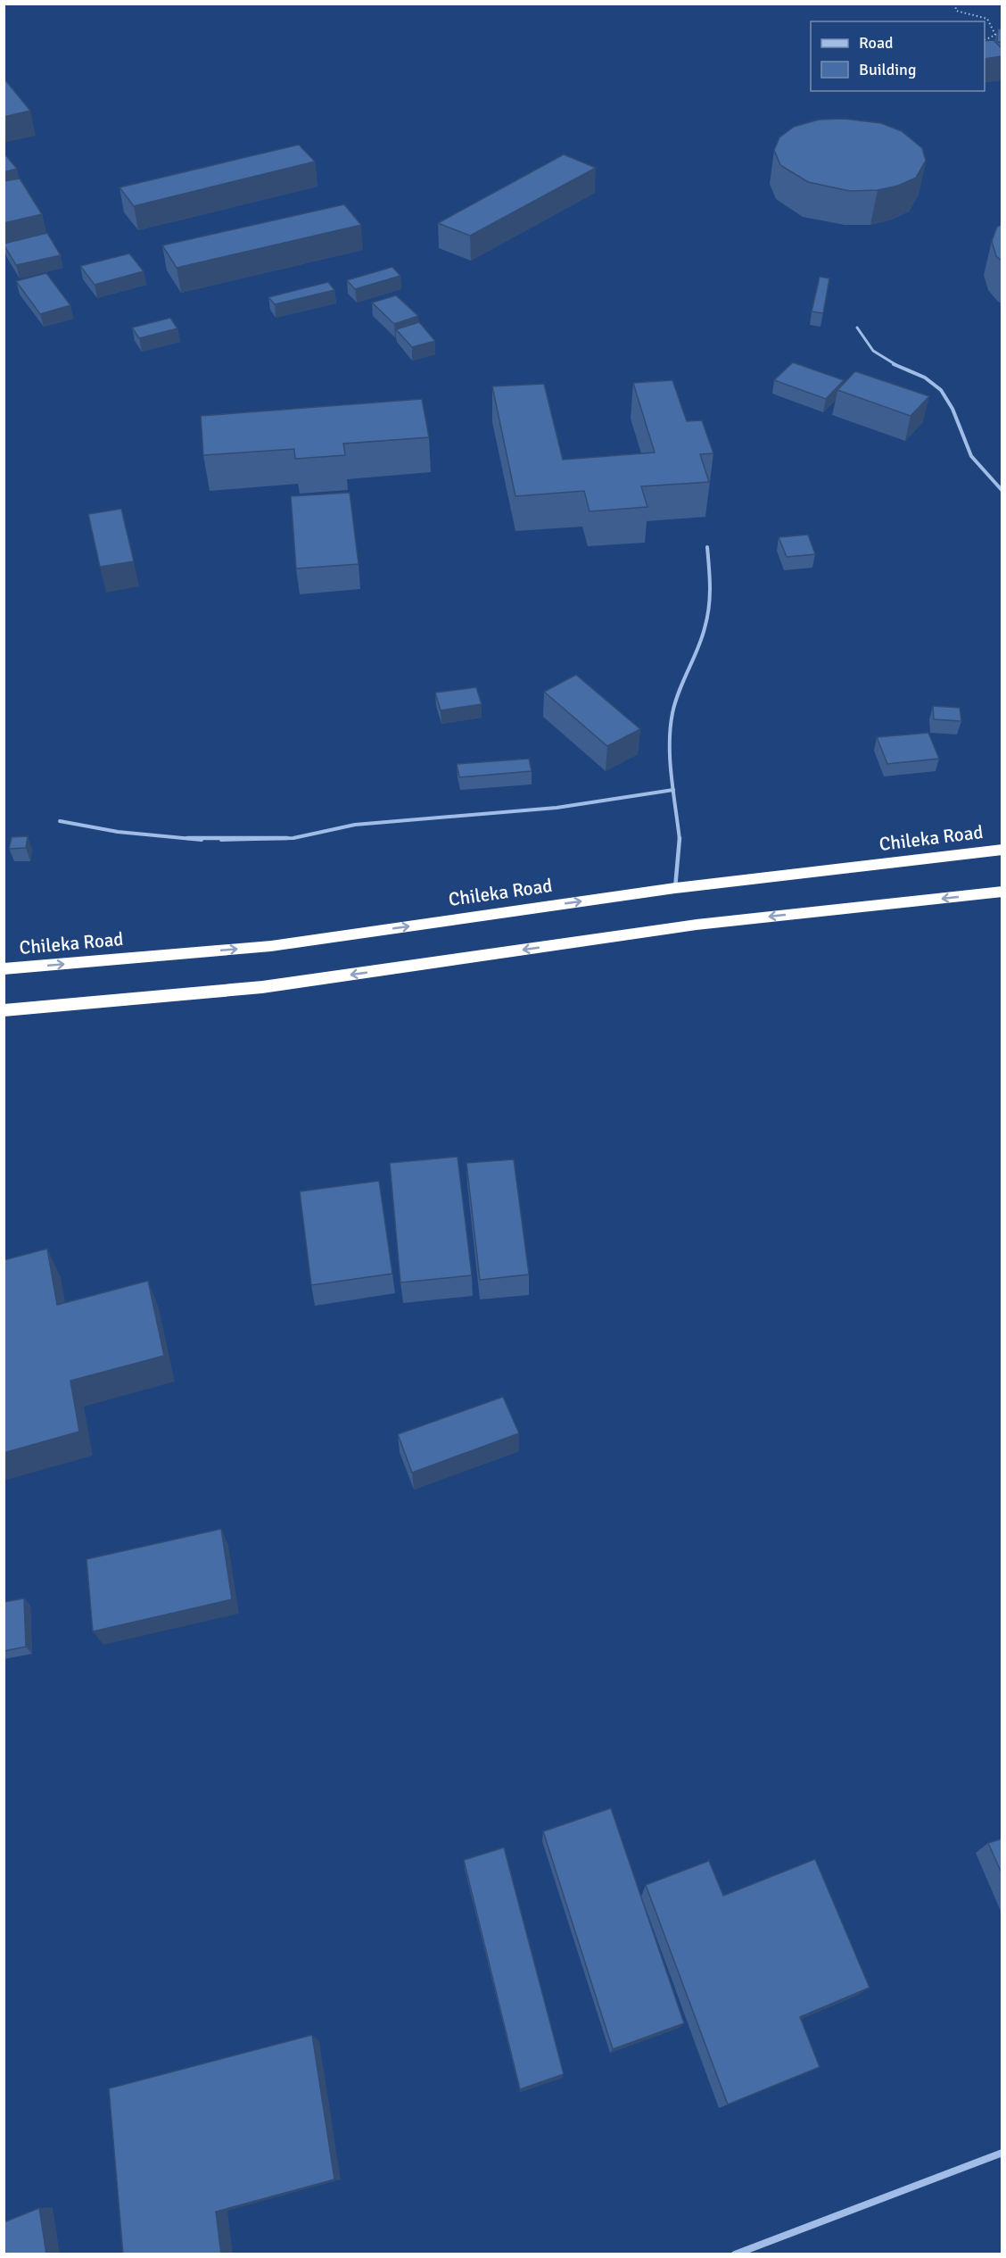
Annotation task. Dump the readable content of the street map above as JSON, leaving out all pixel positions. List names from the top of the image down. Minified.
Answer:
{"streets":{"highway":["Chileka Road"]},"legend":["Road","Building"]}
